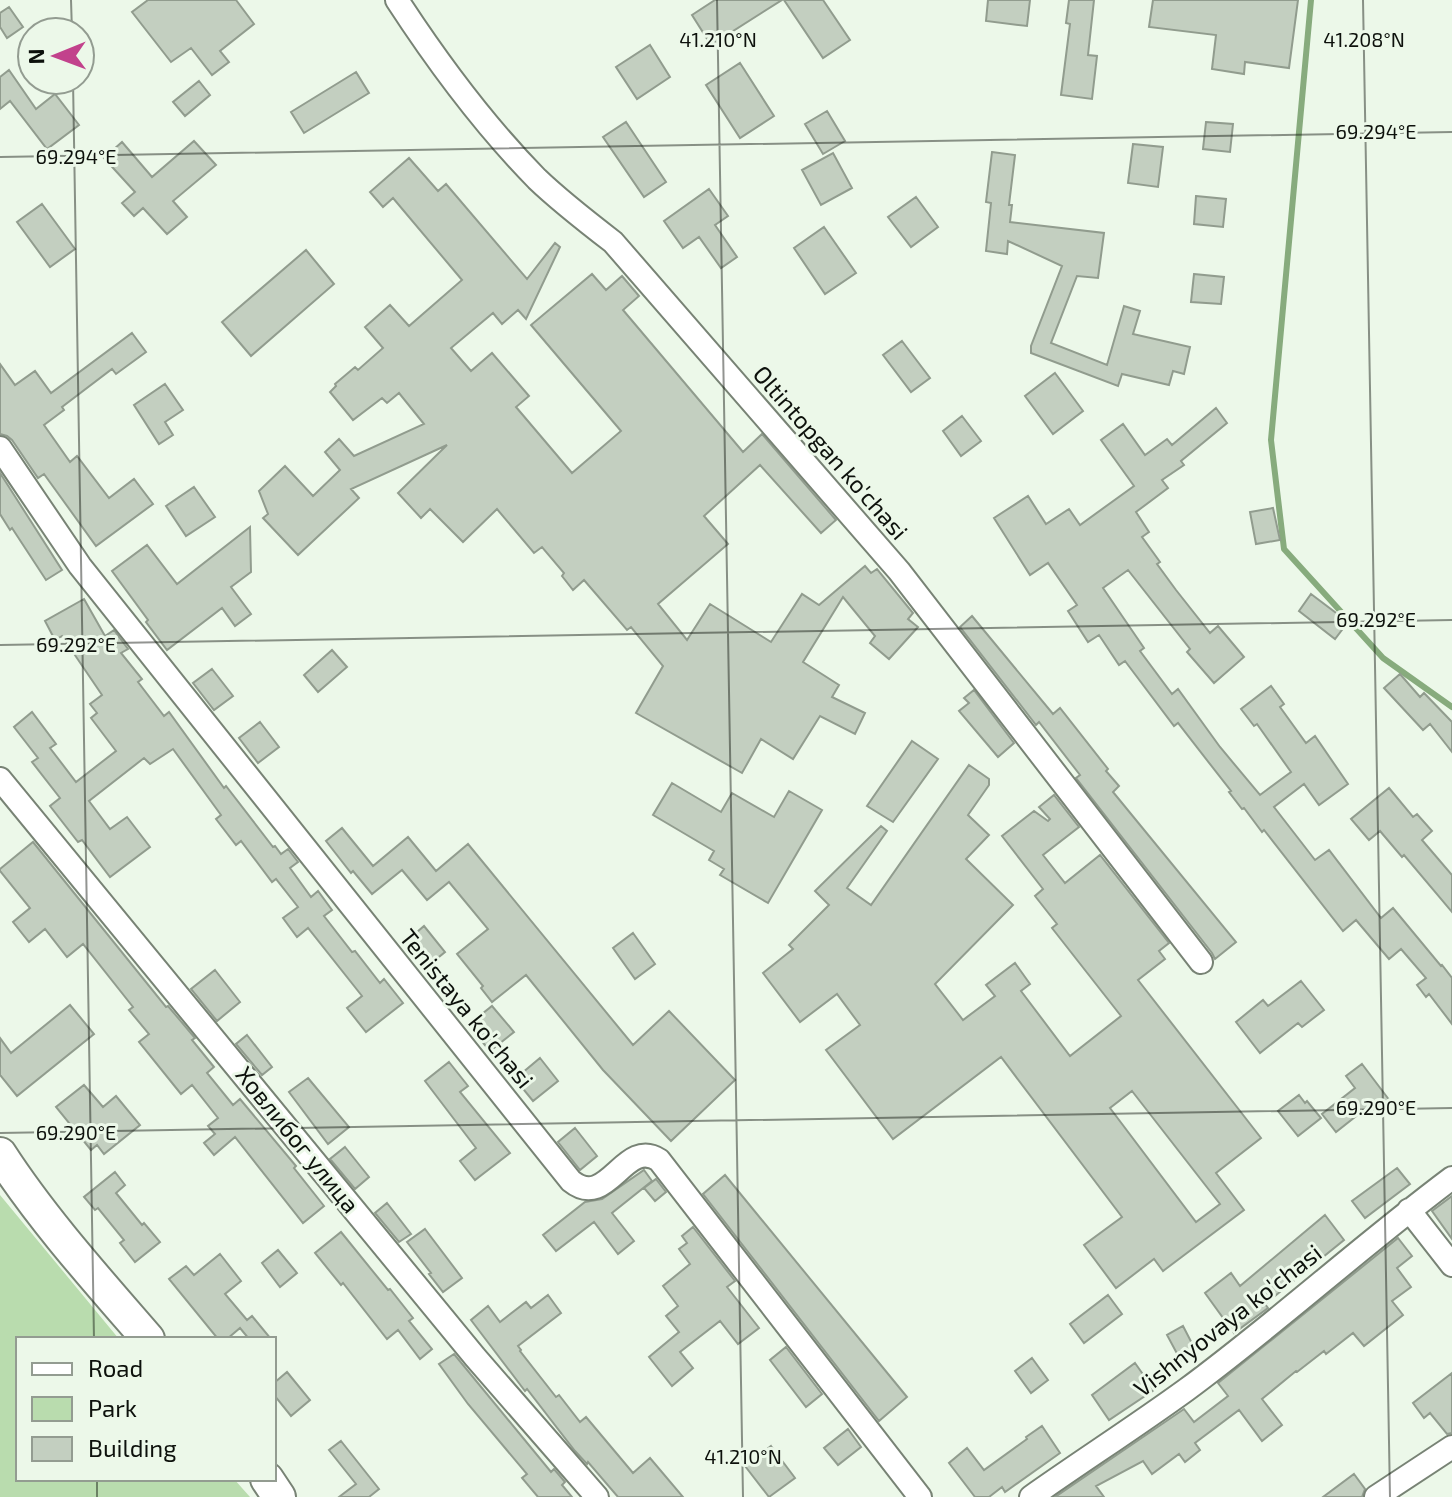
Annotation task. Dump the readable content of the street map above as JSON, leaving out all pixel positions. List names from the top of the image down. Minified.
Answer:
{"streets":{"street":["Oltintopgan ko'chasi","Tenistaya ko'chasi","Ховлибог улица","Vishnyovaya ko'chasi"]},"legend":["Road","Park","Building"],"north":"left","coordinates":["41.210°N","41.208°N","69.294°E","69.292°E","69.290°E"]}
